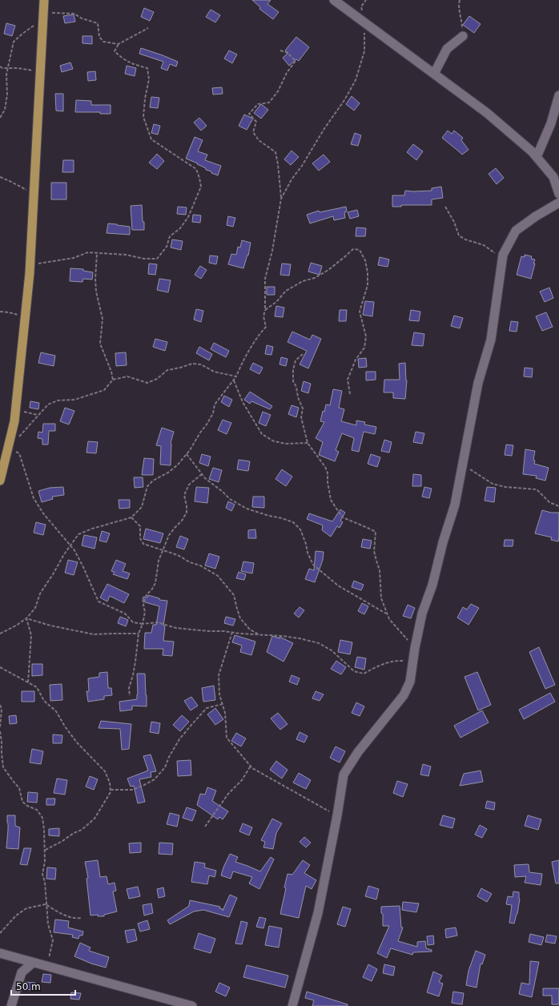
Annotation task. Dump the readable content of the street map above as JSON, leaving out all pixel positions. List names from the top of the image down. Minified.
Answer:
{"scale_bar":"50 m"}
